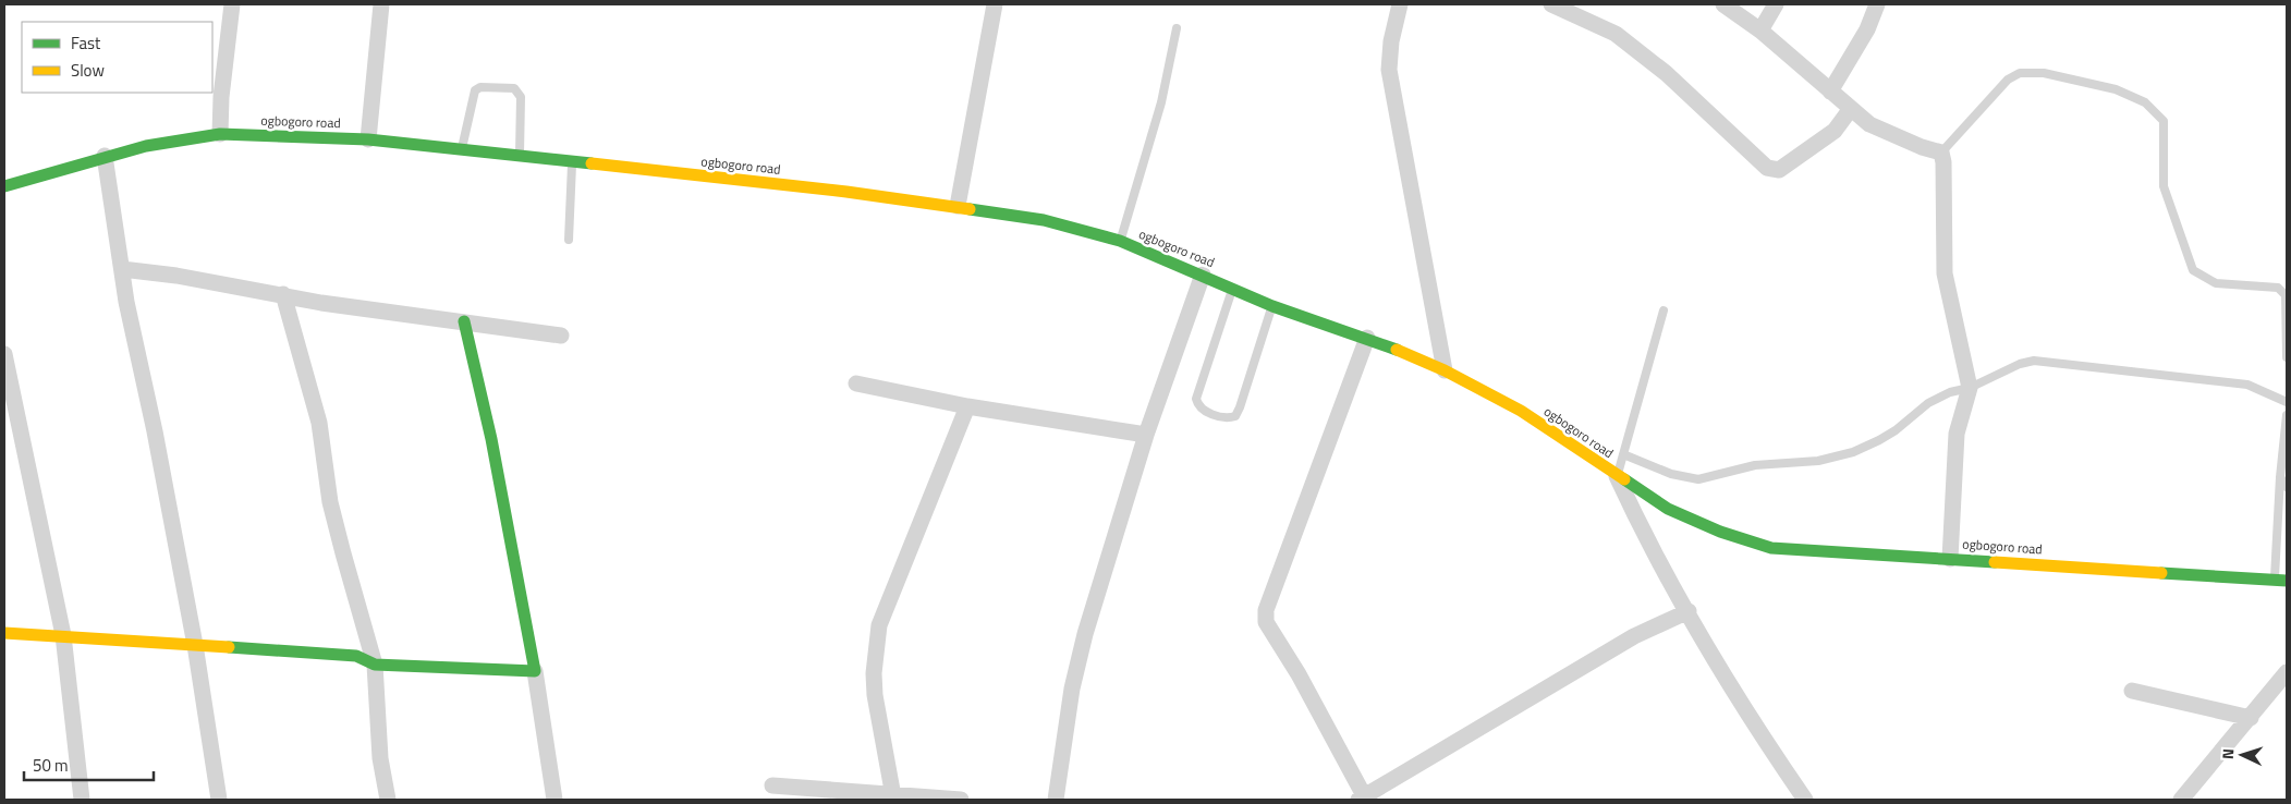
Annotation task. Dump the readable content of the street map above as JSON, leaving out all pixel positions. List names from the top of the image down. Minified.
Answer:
{"streets":{"street":["ogbogoro road"]},"legend":["Fast","Slow"],"scale_bar":"50 m","north":"left"}
